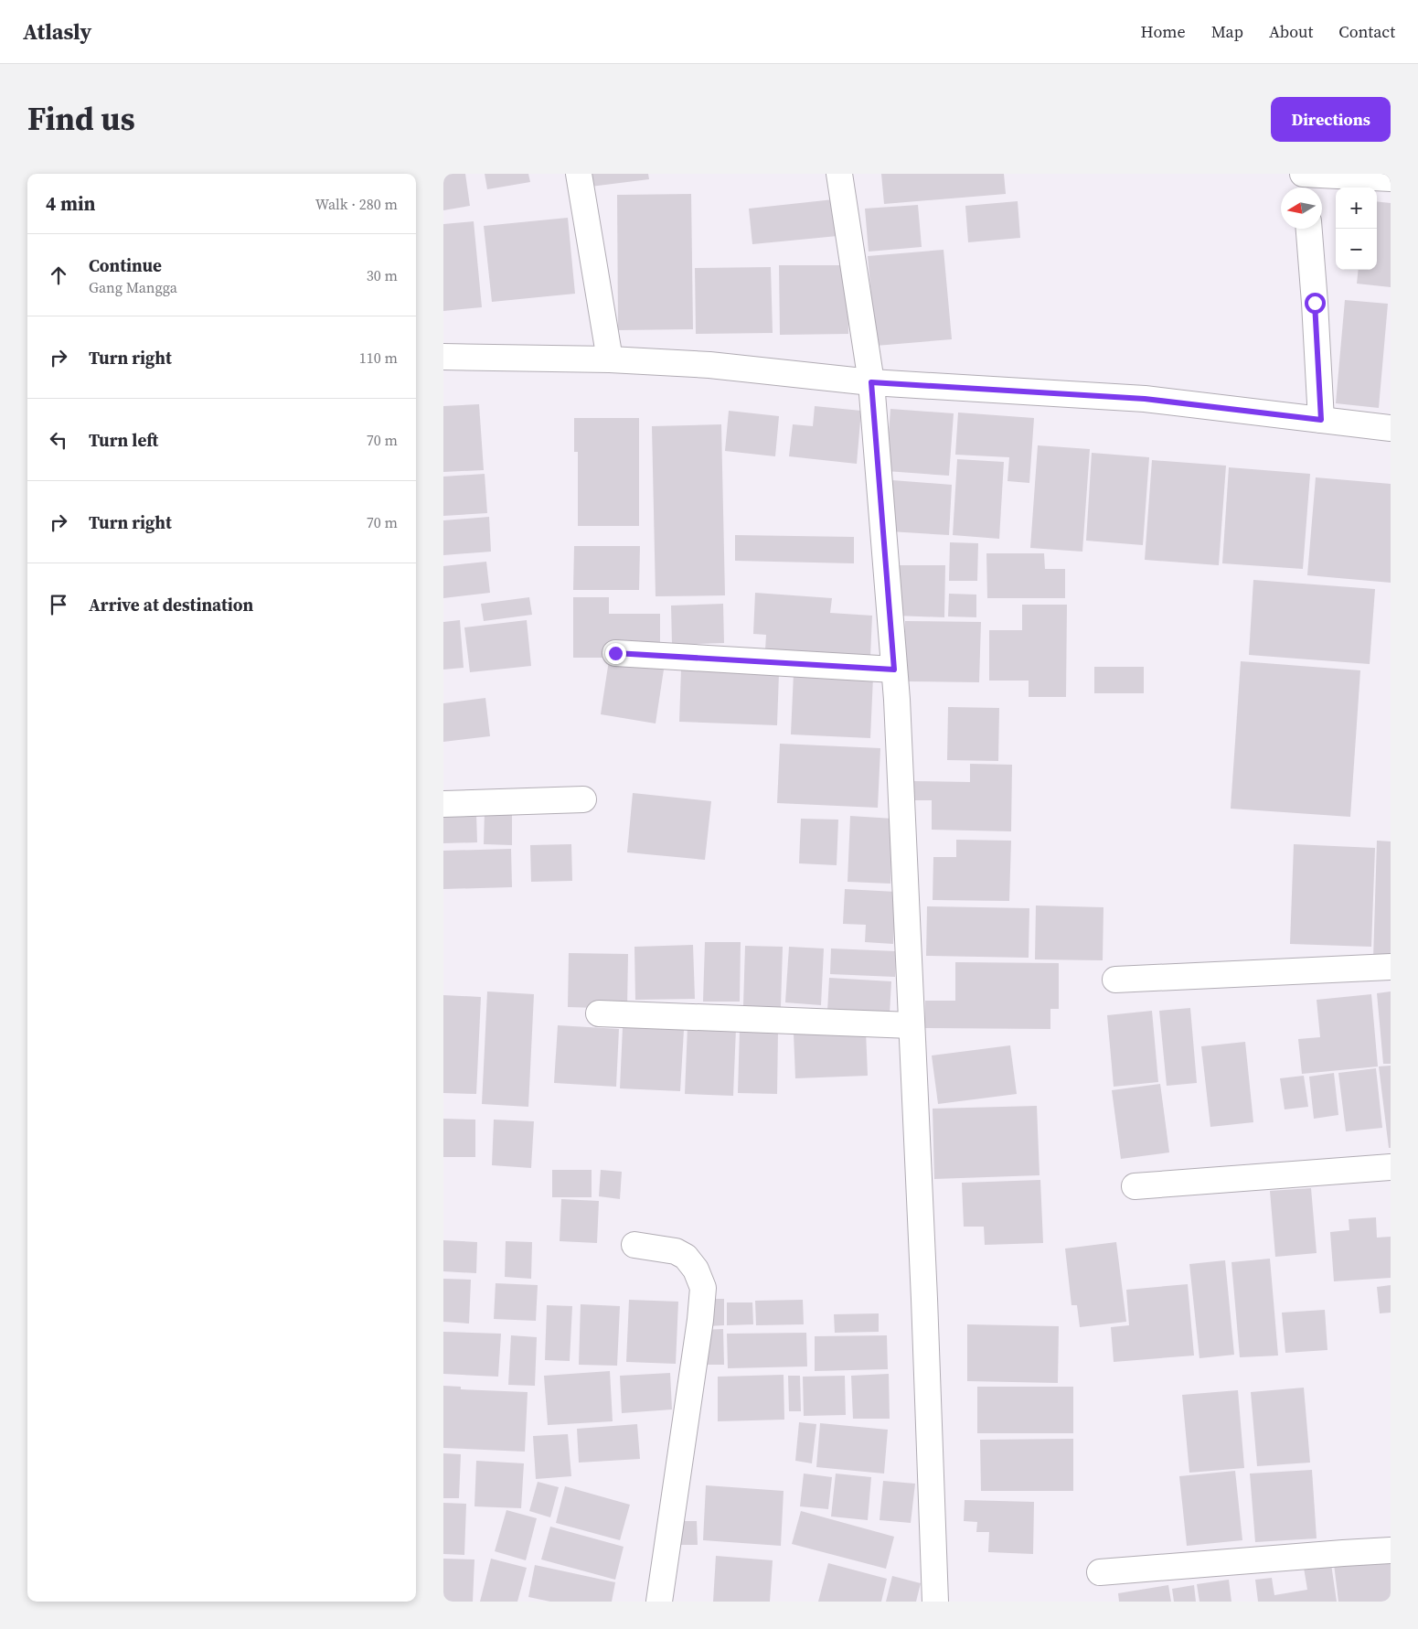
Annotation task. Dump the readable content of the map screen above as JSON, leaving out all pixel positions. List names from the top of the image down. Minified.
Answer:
{"north":"left","page":{"header":"Atlasly","nav":["Home","Map","About","Contact"],"title":"Find us","buttons":"Directions","heading":["4 min","Walk · 280 m"],"map_buttons":["+","−"],"list":[["Continue","Gang Mangga","30 m"],["Turn right","110 m"],["Turn left","70 m"],["Turn right","70 m"],"Arrive at destination"]}}
